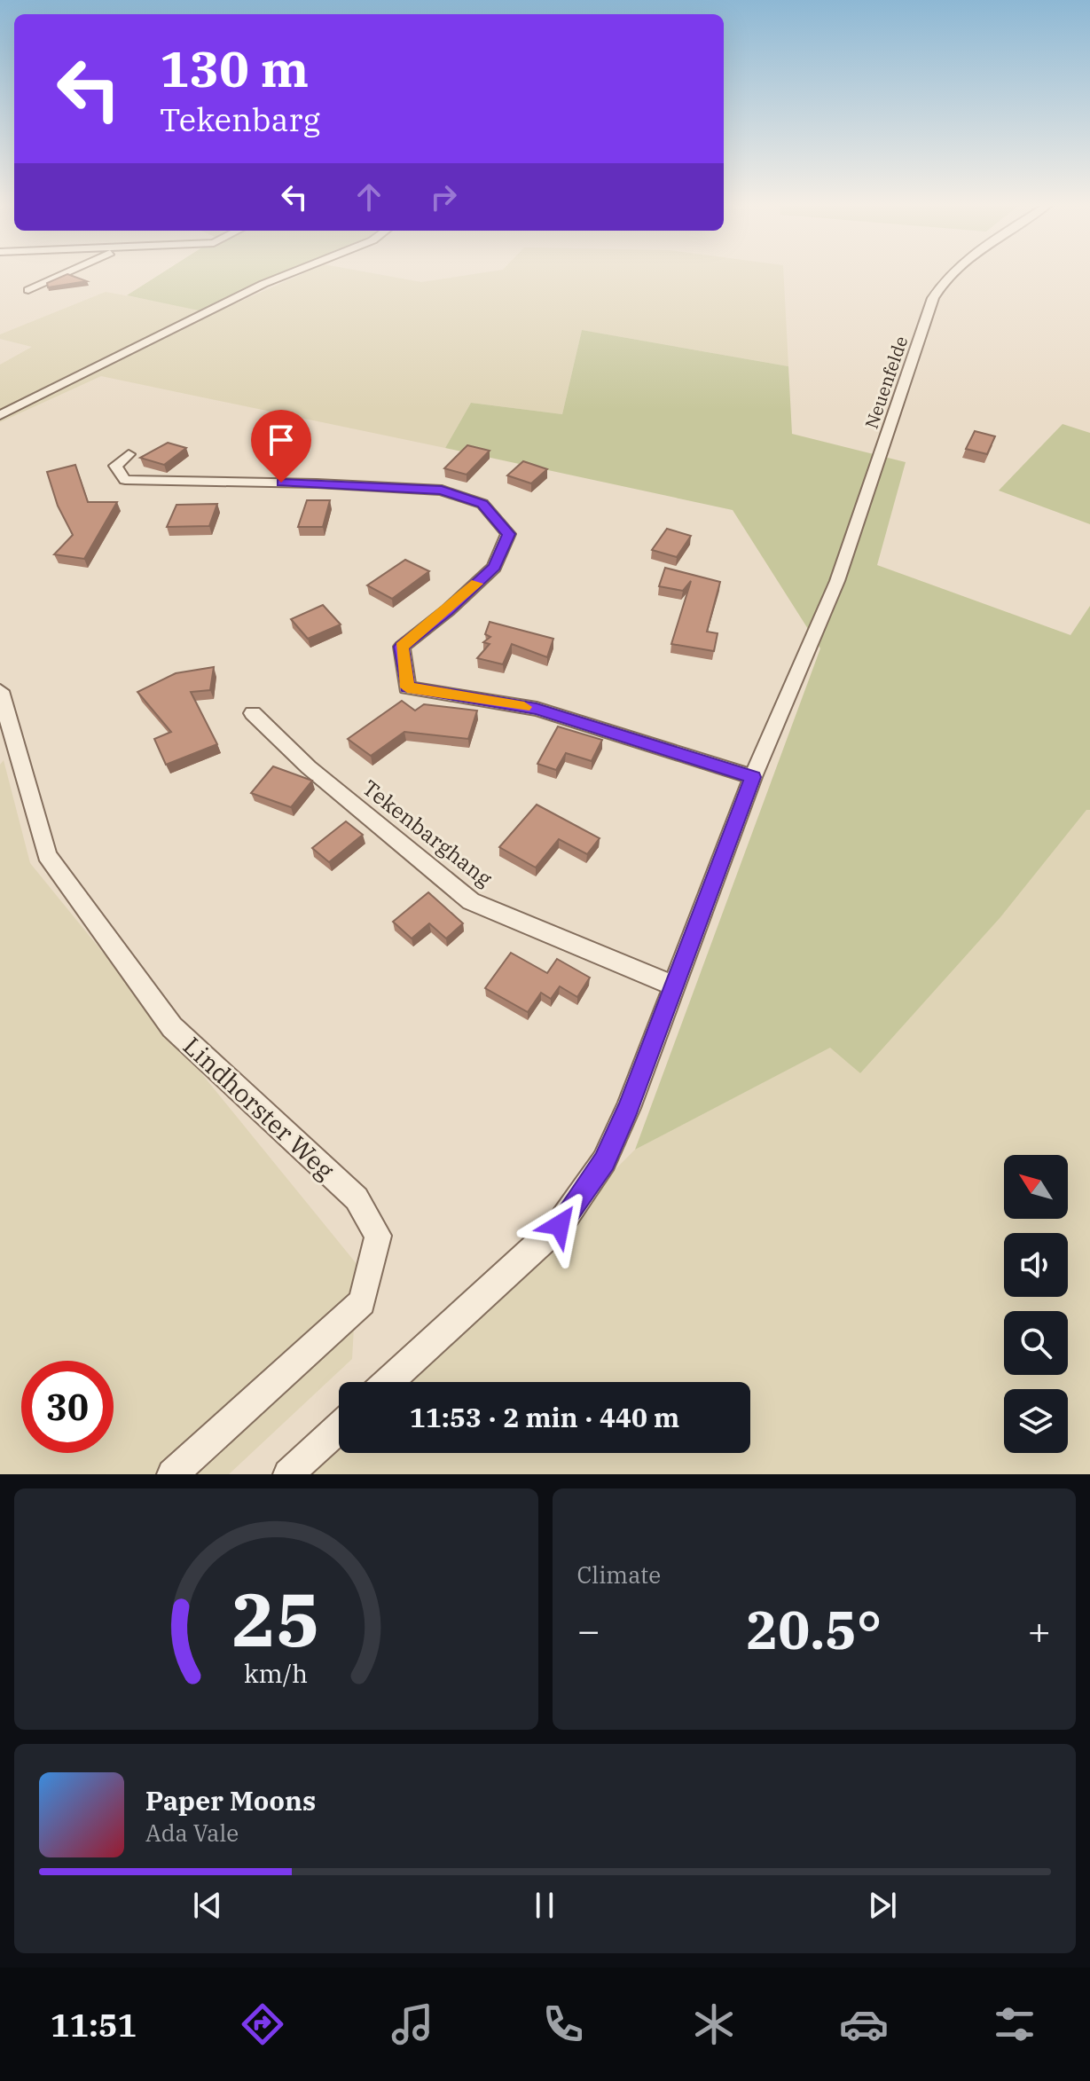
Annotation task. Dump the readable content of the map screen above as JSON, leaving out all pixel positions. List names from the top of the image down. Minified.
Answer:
{"streets":{"street":["Neuenfelde","Tekenbarghang","Lindhorster Weg"]},"crossings":[["Neuenfelde","Tekenbarghang"]],"north":"top left","page":{"turn":["130 m","Tekenbarg"],"limit":"30","trip":"11:53 · 2 min · 440 m","tile":"Climate","heat":["−","20.5°","+"],"song":["Paper Moons","Ada Vale"],"tabs":"11:51","gauge":["25","km/h"]}}
